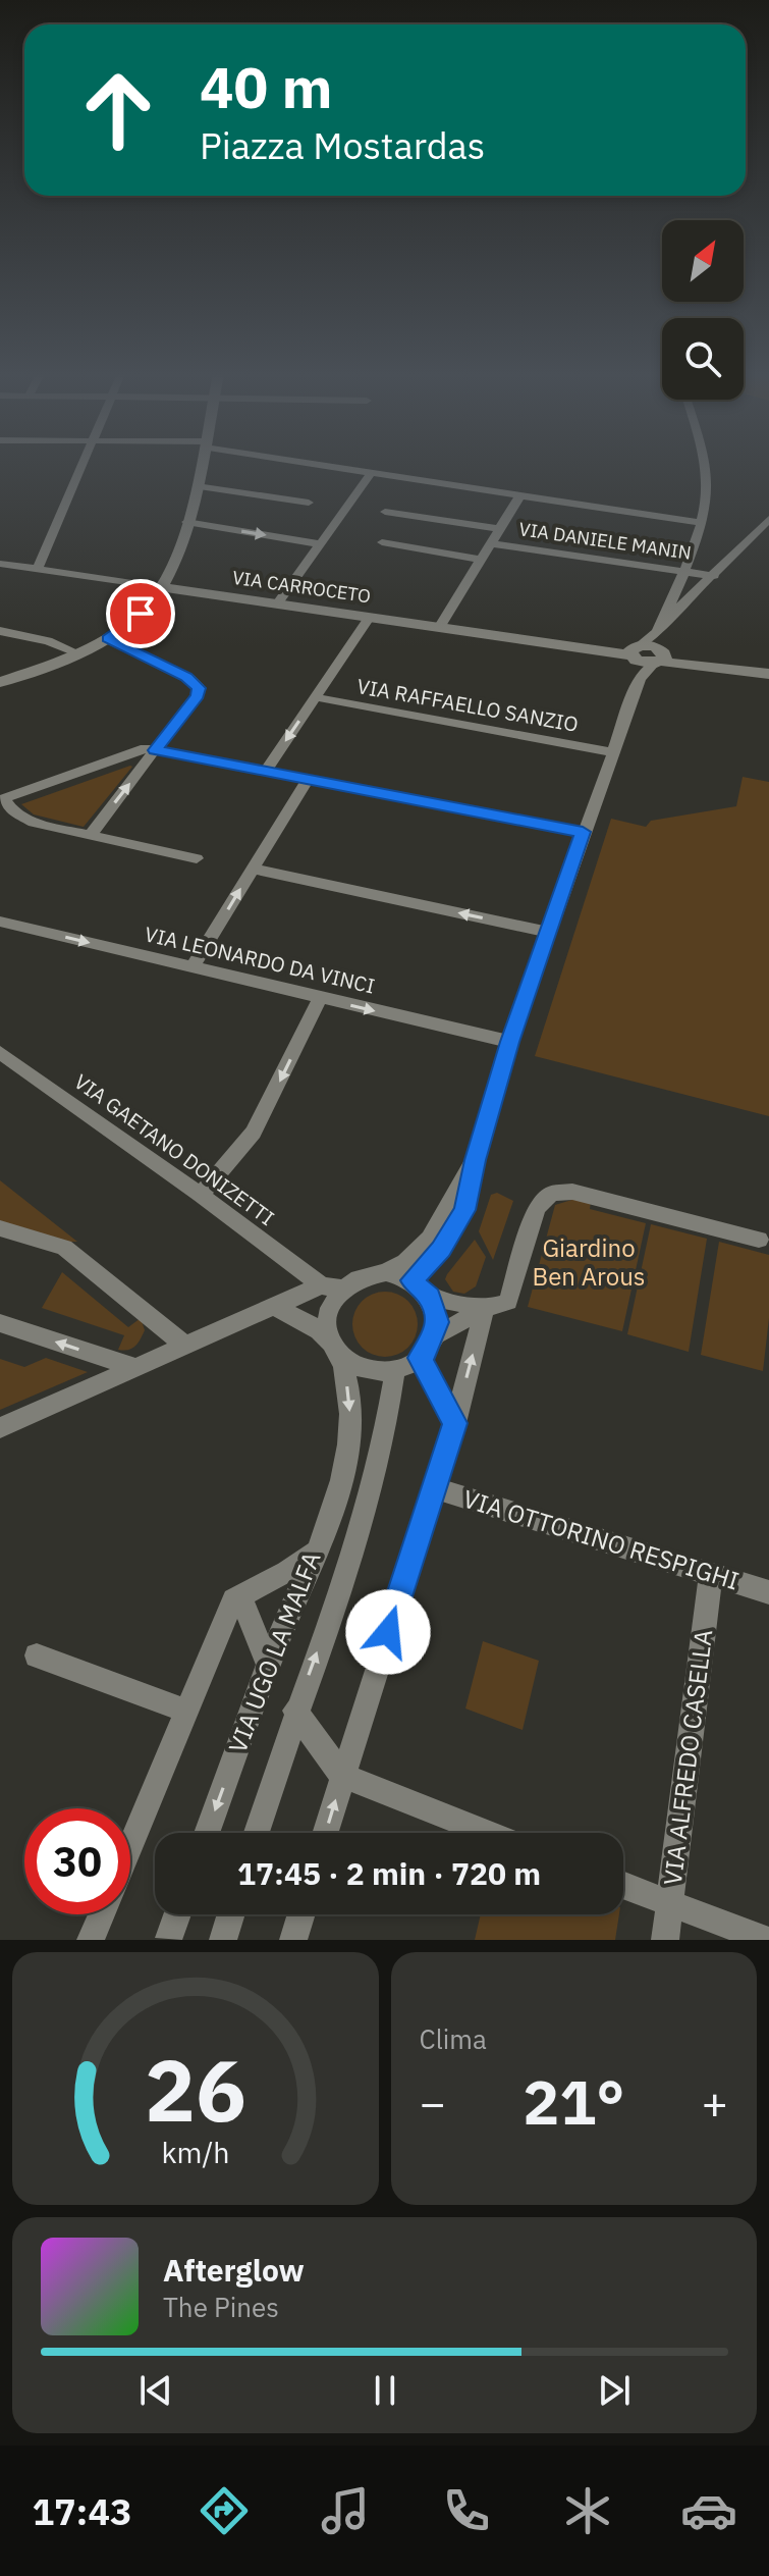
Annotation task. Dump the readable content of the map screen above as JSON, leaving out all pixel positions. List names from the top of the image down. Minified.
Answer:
{"streets":{"street":["VIA DANIELE MANIN","VIA CARROCETO","VIA RAFFAELLO SANZIO","VIA LEONARDO DA VINCI","VIA GAETANO DONIZETTI","VIA OTTORINO RESPIGHI","VIA UGO LA MALFA","VIA ALFREDO CASELLA"]},"crossings":[["VIA GAETANO DONIZETTI","VIA UGO LA MALFA"],["VIA OTTORINO RESPIGHI","VIA ALFREDO CASELLA"]],"parks":["Giardino Ben Arous"],"north":"top right","page":{"turn":["40 m","Piazza Mostardas"],"limit":"30","trip":"17:45 · 2 min · 720 m","tile":"Clima","heat":["−","21°","+"],"song":["Afterglow","The Pines"],"tabs":"17:43","gauge":["26","km/h"]}}
